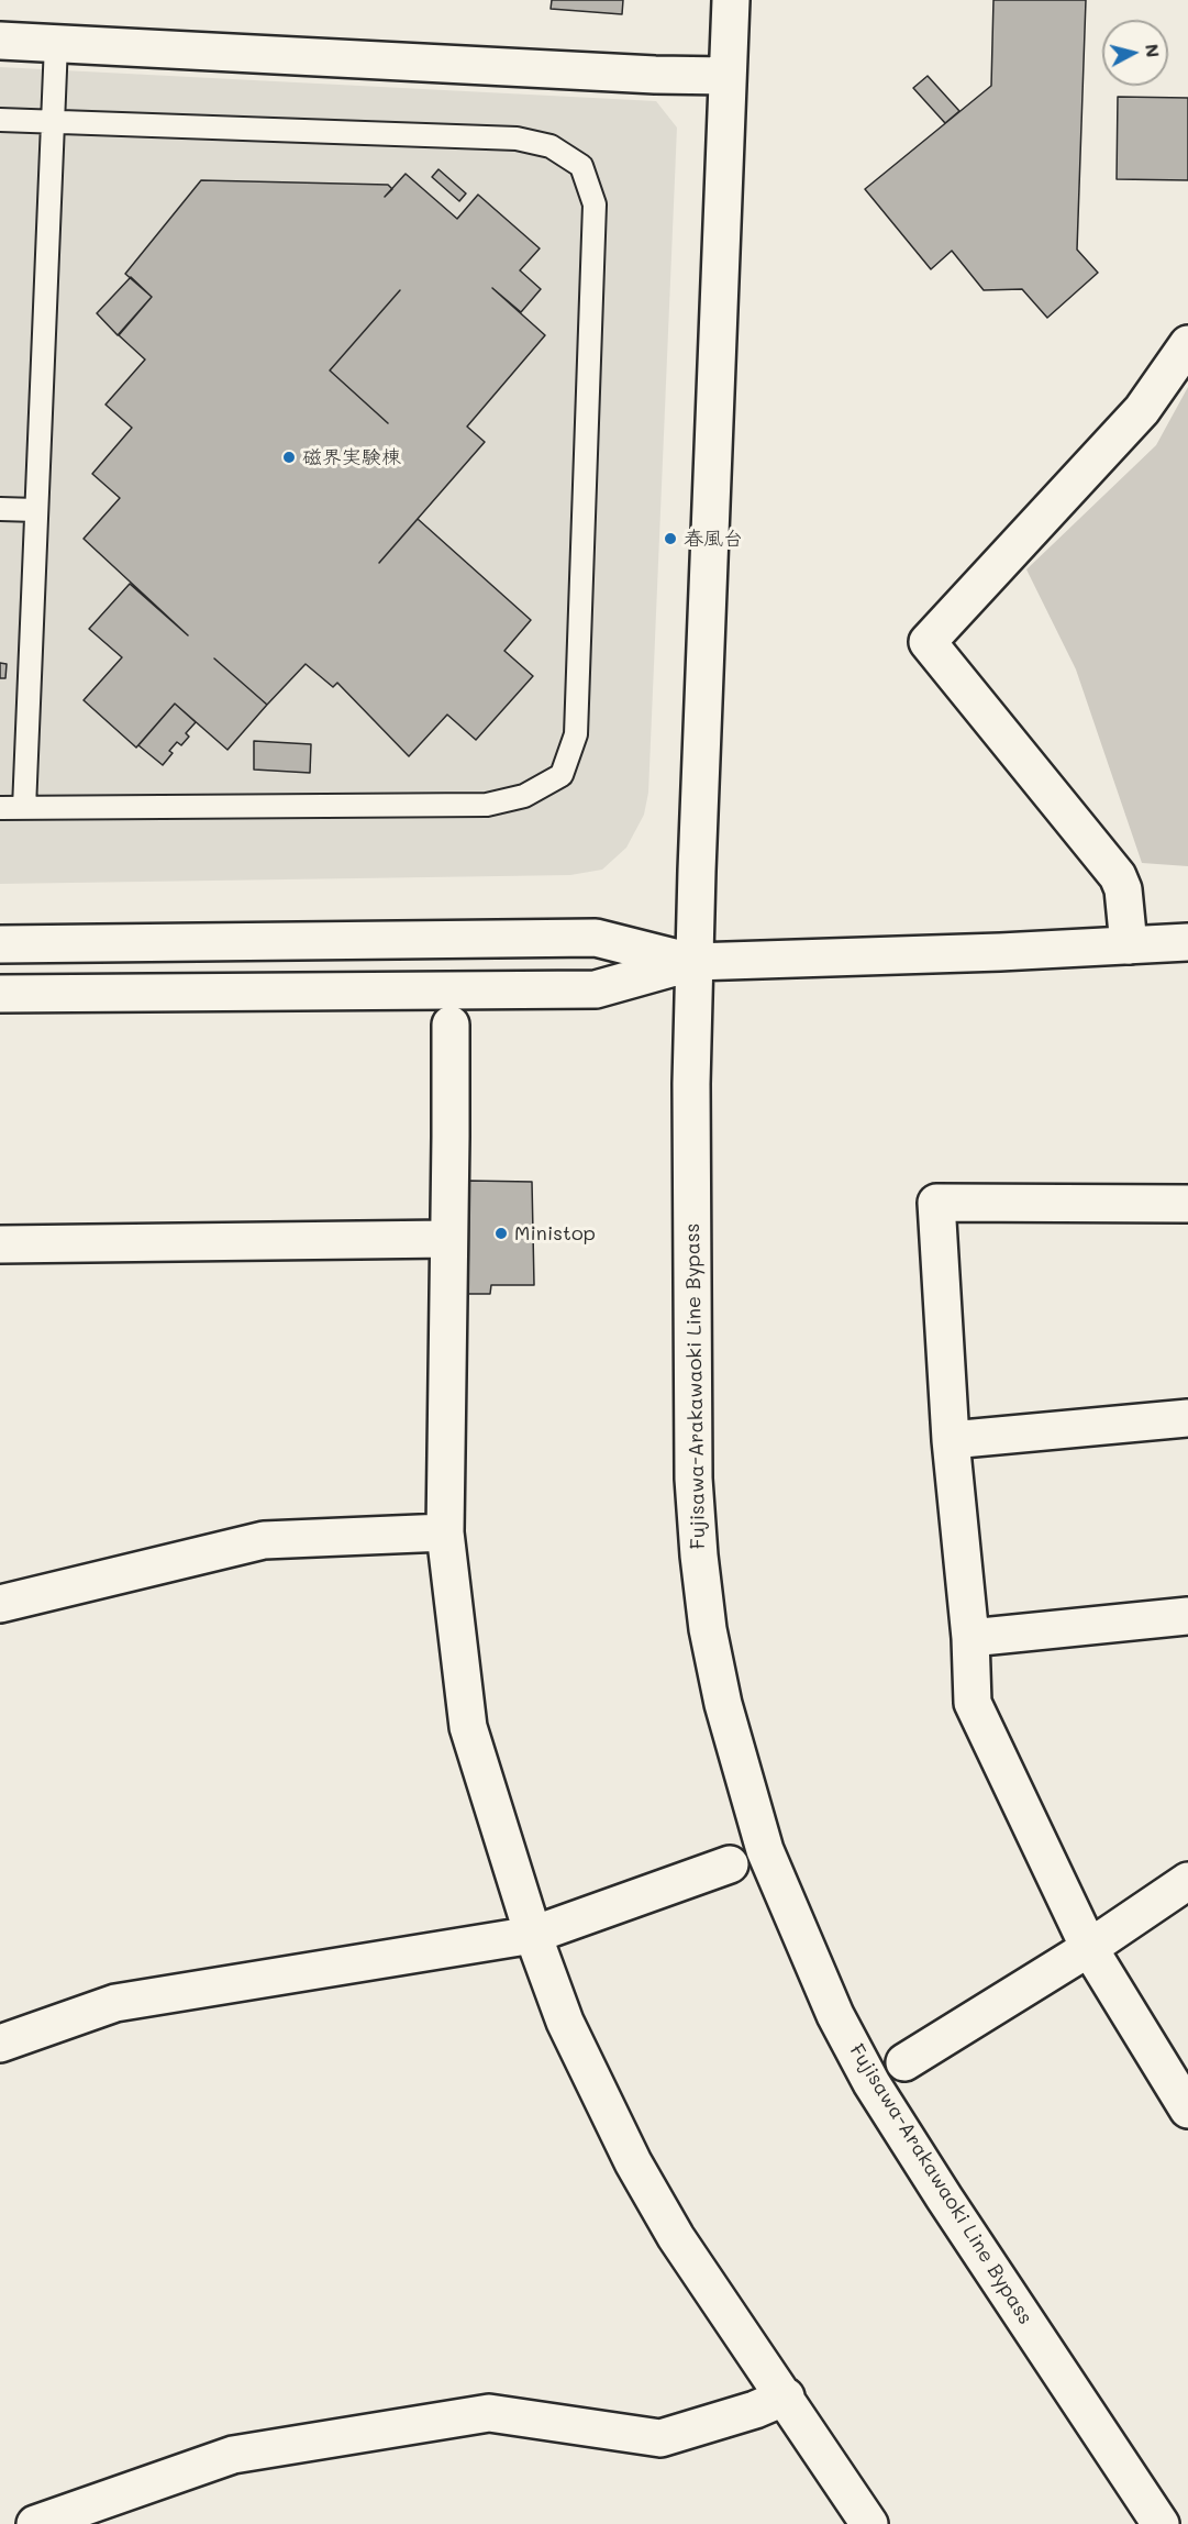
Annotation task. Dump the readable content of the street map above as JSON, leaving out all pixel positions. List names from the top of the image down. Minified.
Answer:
{"streets":{"street":["Fujisawa-Arakawaoki Line Bypass"]},"places":["磁界実験棟","春風台","Ministop"],"north":"right"}
